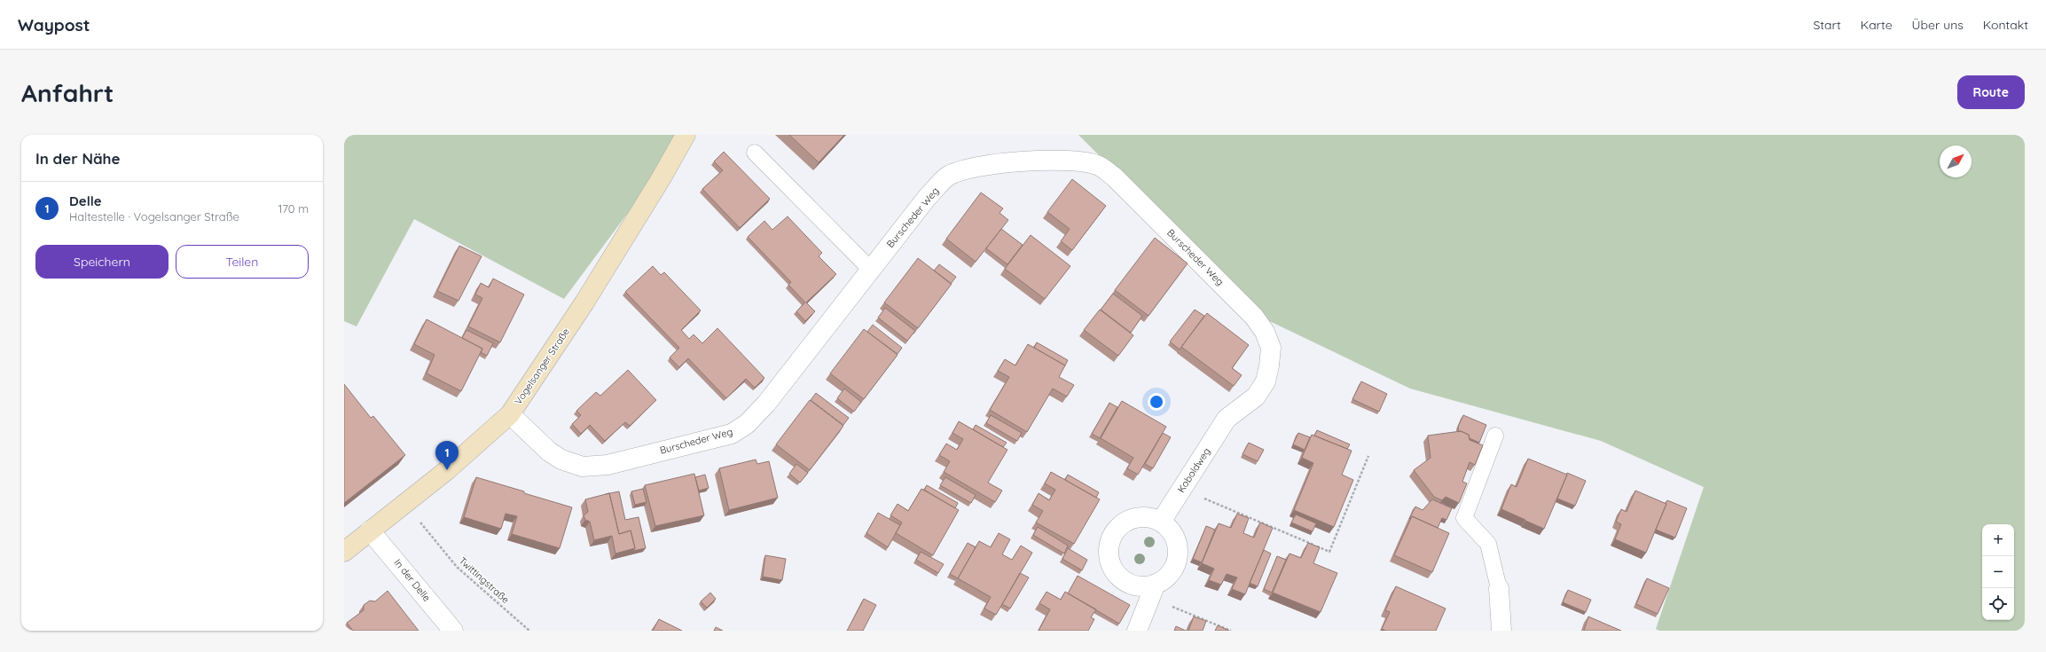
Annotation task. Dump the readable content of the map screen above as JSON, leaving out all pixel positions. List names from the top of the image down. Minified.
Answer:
{"streets":{"street":["Burscheder Weg","Vogelsanger Straße","Koboldweg","In der Delle"],"path":["Twittingstraße"]},"crossings":[["Burscheder Weg","Vogelsanger Straße"],["Burscheder Weg","Koboldweg"],["Vogelsanger Straße","In der Delle"],["Vogelsanger Straße","Twittingstraße"]],"north":"top right","page":{"header":"Waypost","nav":["Start","Karte","Über uns","Kontakt"],"buttons":["Route",["Speichern","Teilen"]],"title":"Anfahrt","heading":"In der Nähe","list":[{"mark":"1","name":"Delle","note":"Haltestelle · Vogelsanger Straße","value":"170 m"}],"pins":"1","map_buttons":["+","−"]}}
